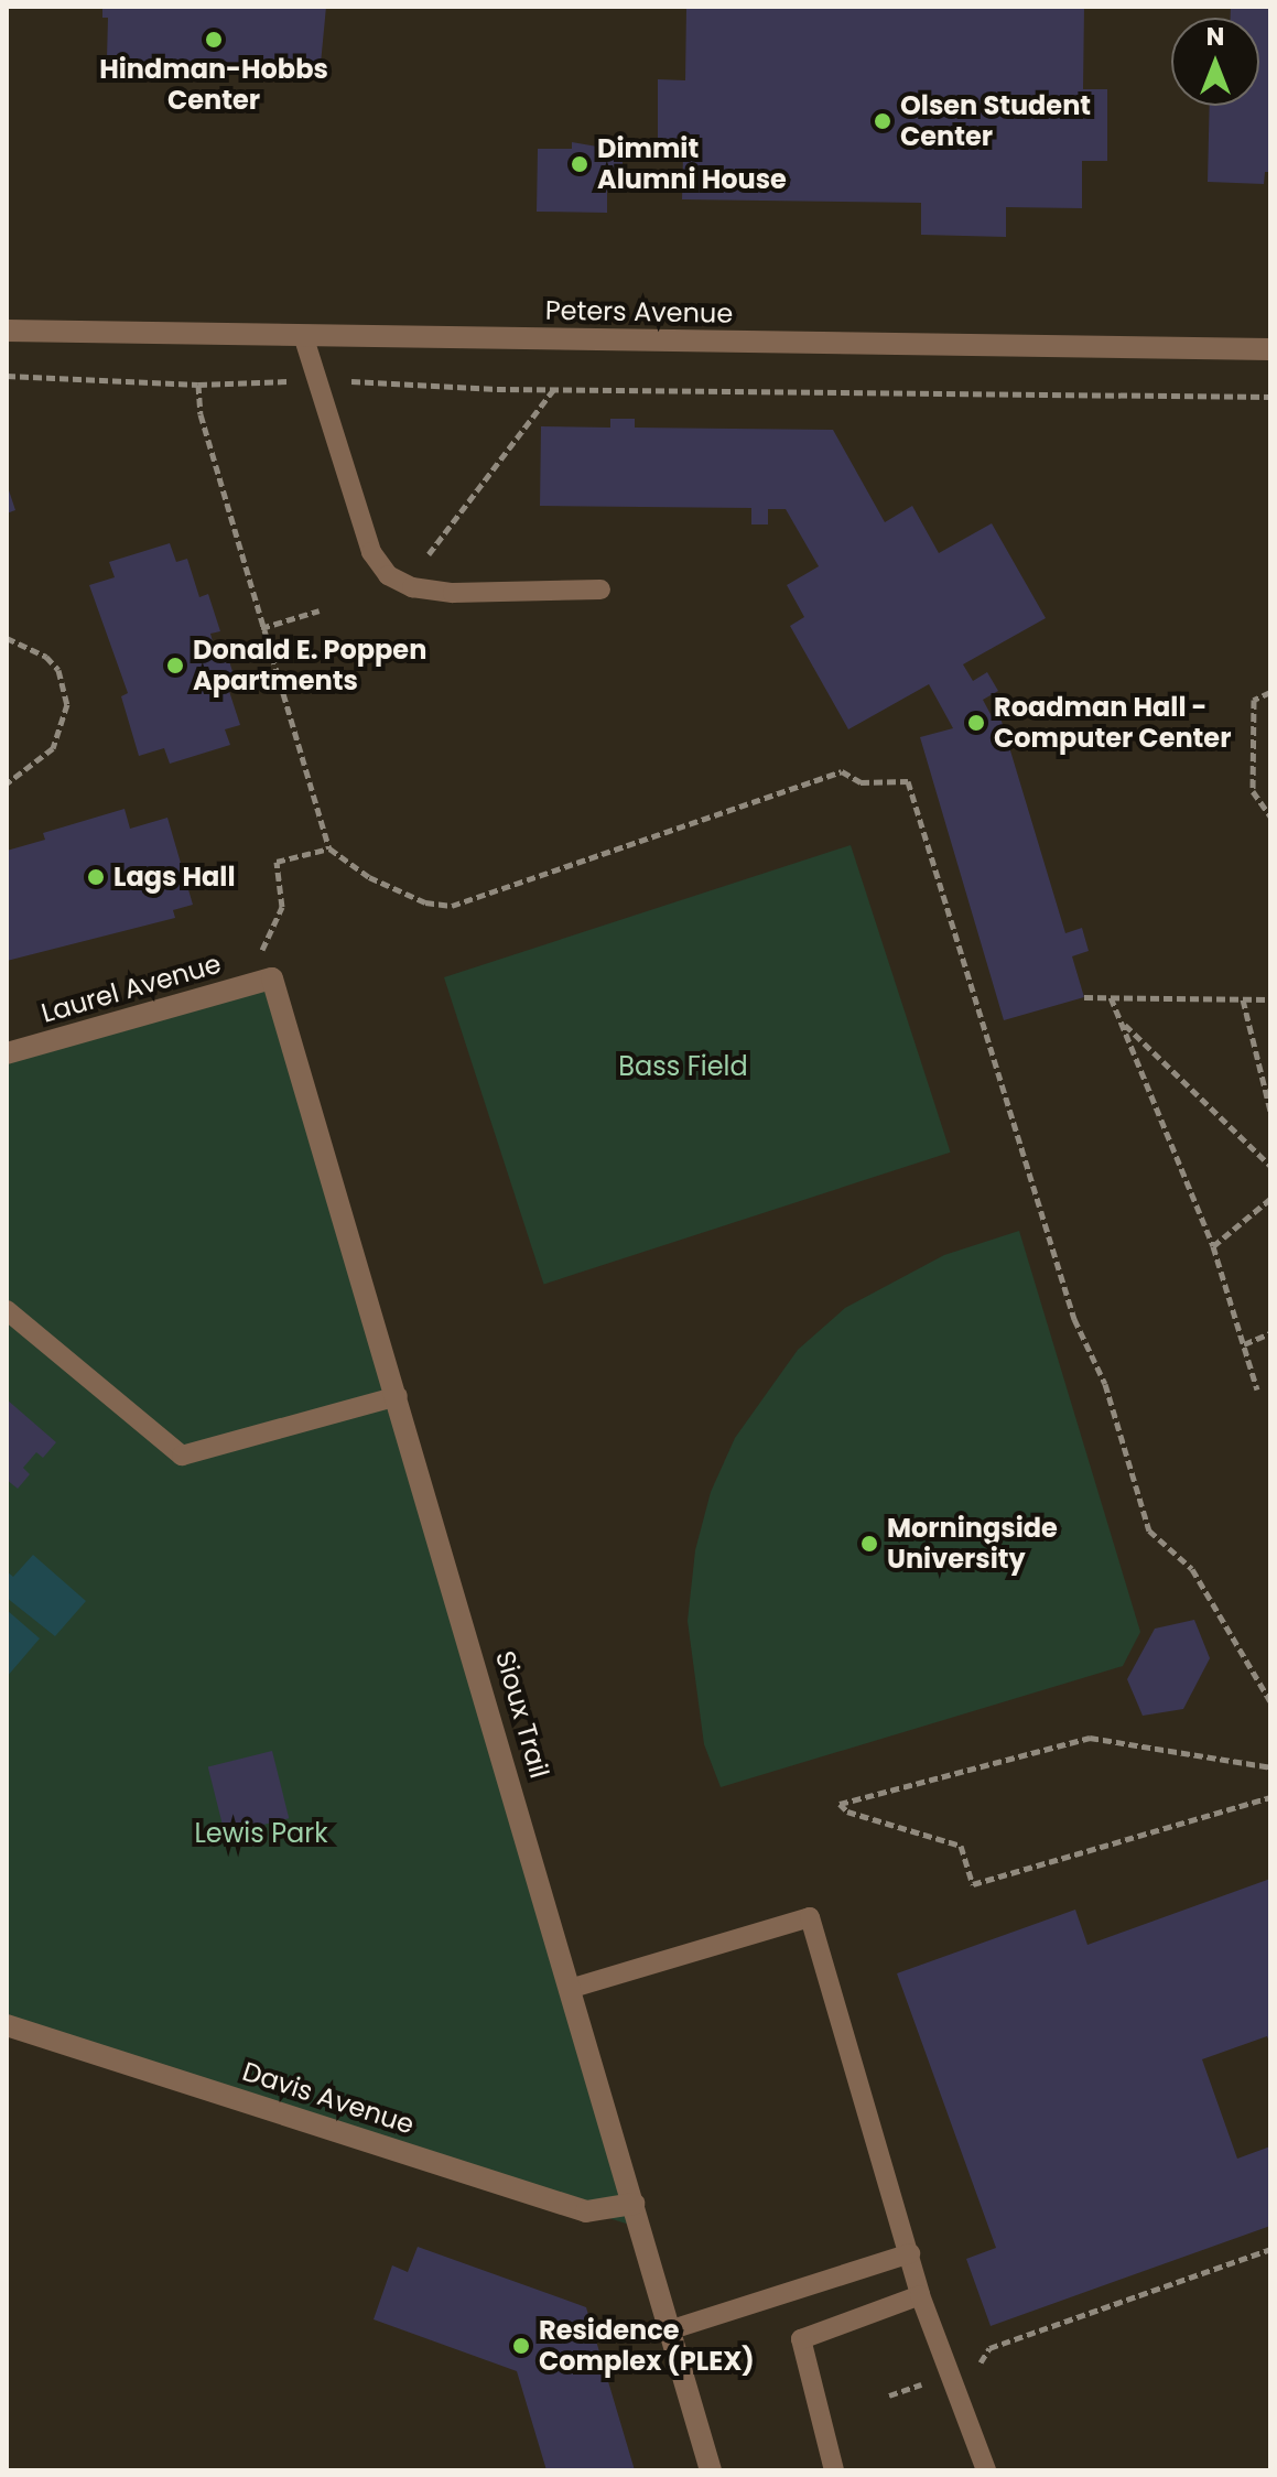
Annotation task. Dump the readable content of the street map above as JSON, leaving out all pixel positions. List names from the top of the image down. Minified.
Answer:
{"streets":{"street":["Peters Avenue","Laurel Avenue","Sioux Trail","Davis Avenue"]},"crossings":[["Laurel Avenue","Sioux Trail"],["Sioux Trail","Davis Avenue"]],"parks":["Bass Field","Lewis Park"],"places":["Hindman-Hobbs Center","Olsen Student Center","Dimmit Alumni House","Donald E. Poppen Apartments","Roadman Hall - Computer Center","Lags Hall","Morningside University","Residence Complex (PLEX)"],"north":"top"}
